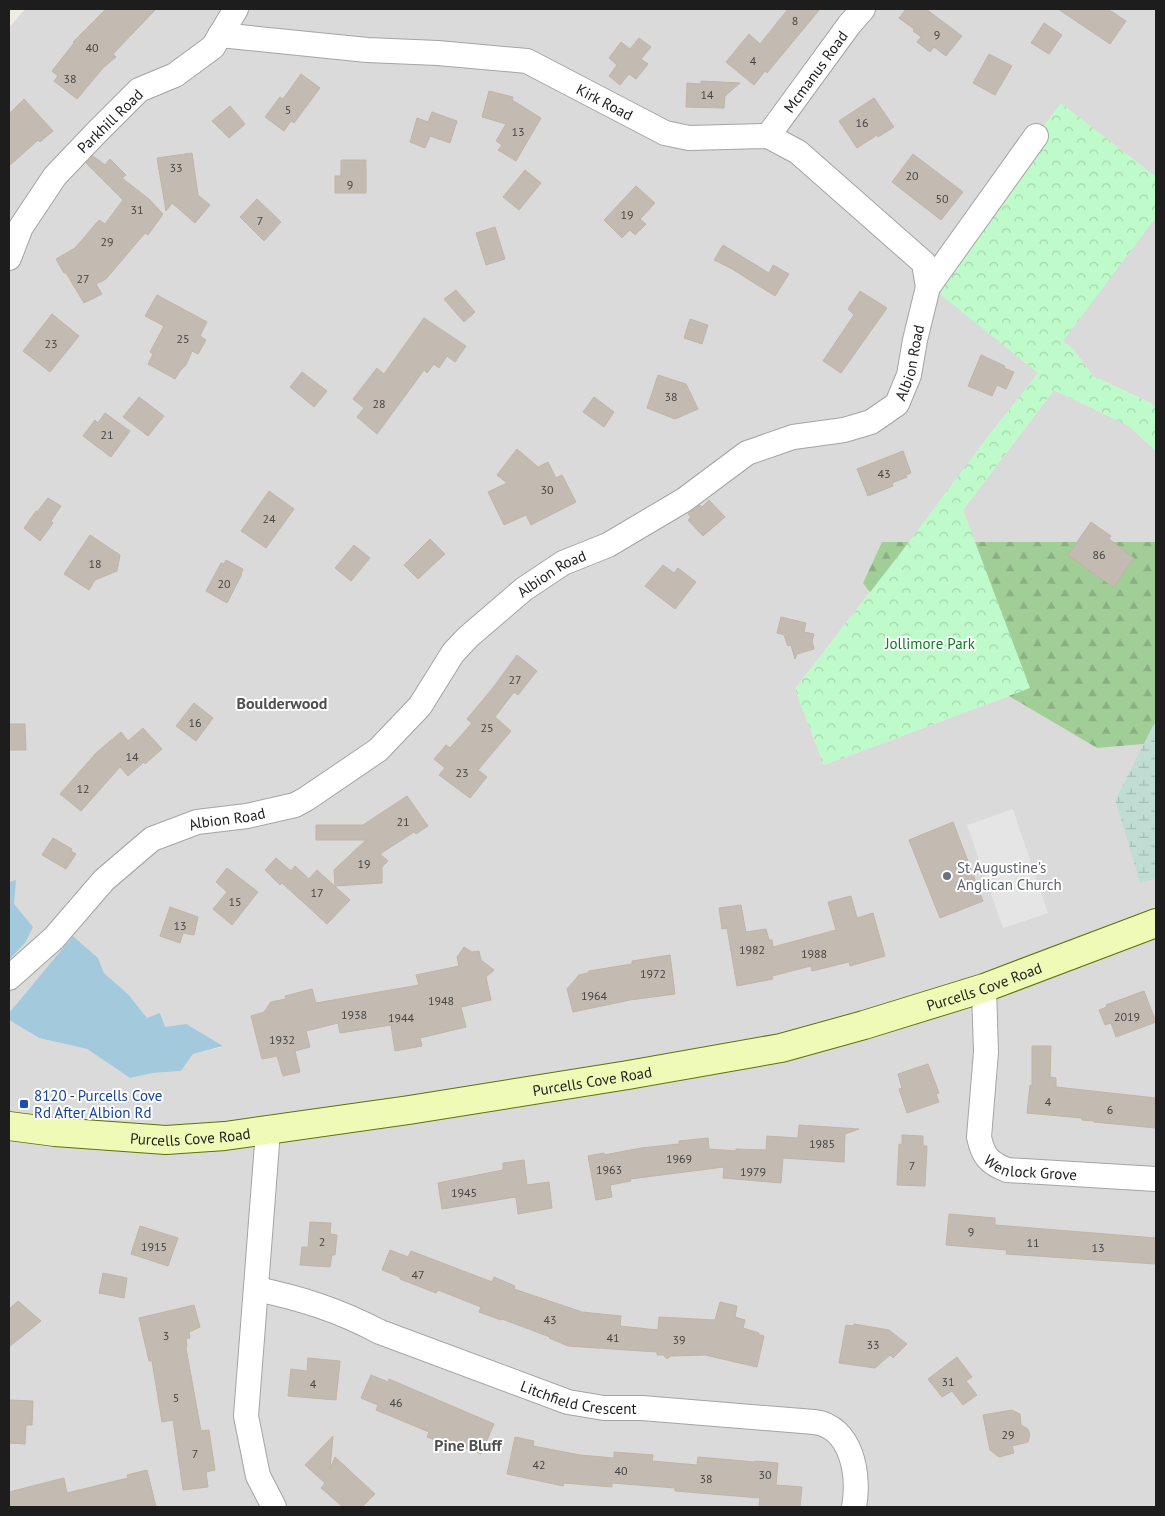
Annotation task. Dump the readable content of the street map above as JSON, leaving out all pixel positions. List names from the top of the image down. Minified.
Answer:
{"streets":{"main road":["Purcells Cove Road"],"street":["Mcmanus Road","Kirk Road","Parkhill Road","Albion Road","Wenlock Grove","Litchfield Crescent"]},"crossings":[["Mcmanus Road","Kirk Road"],["Kirk Road","Parkhill Road"],["Kirk Road","Albion Road"],["Purcells Cove Road","Wenlock Grove"]],"districts":["Boulderwood","Pine Bluff"],"parks":["Jollimore Park"],"places":{"other":["St Augustine's Anglican Church"],"transit":["8120 - Purcells Cove Rd After Albion Rd"]},"house_numbers":["8","9","40","4","38","14","5","16","13","33","20","9","50","31","19","7","29","27","25","23","38","28","21","43","30","24","86","18","20","27","16","25","14","23","12","21","19","17","15","13","1982","1988","1972","1964","1948","1938","2019","1944","1932","4","6","1985","1969","7","1963","1979","1945","9","2","11","1915","13","47","43","3","41","39","33","31","4","5","46","29","7","42","40","30","38"]}
